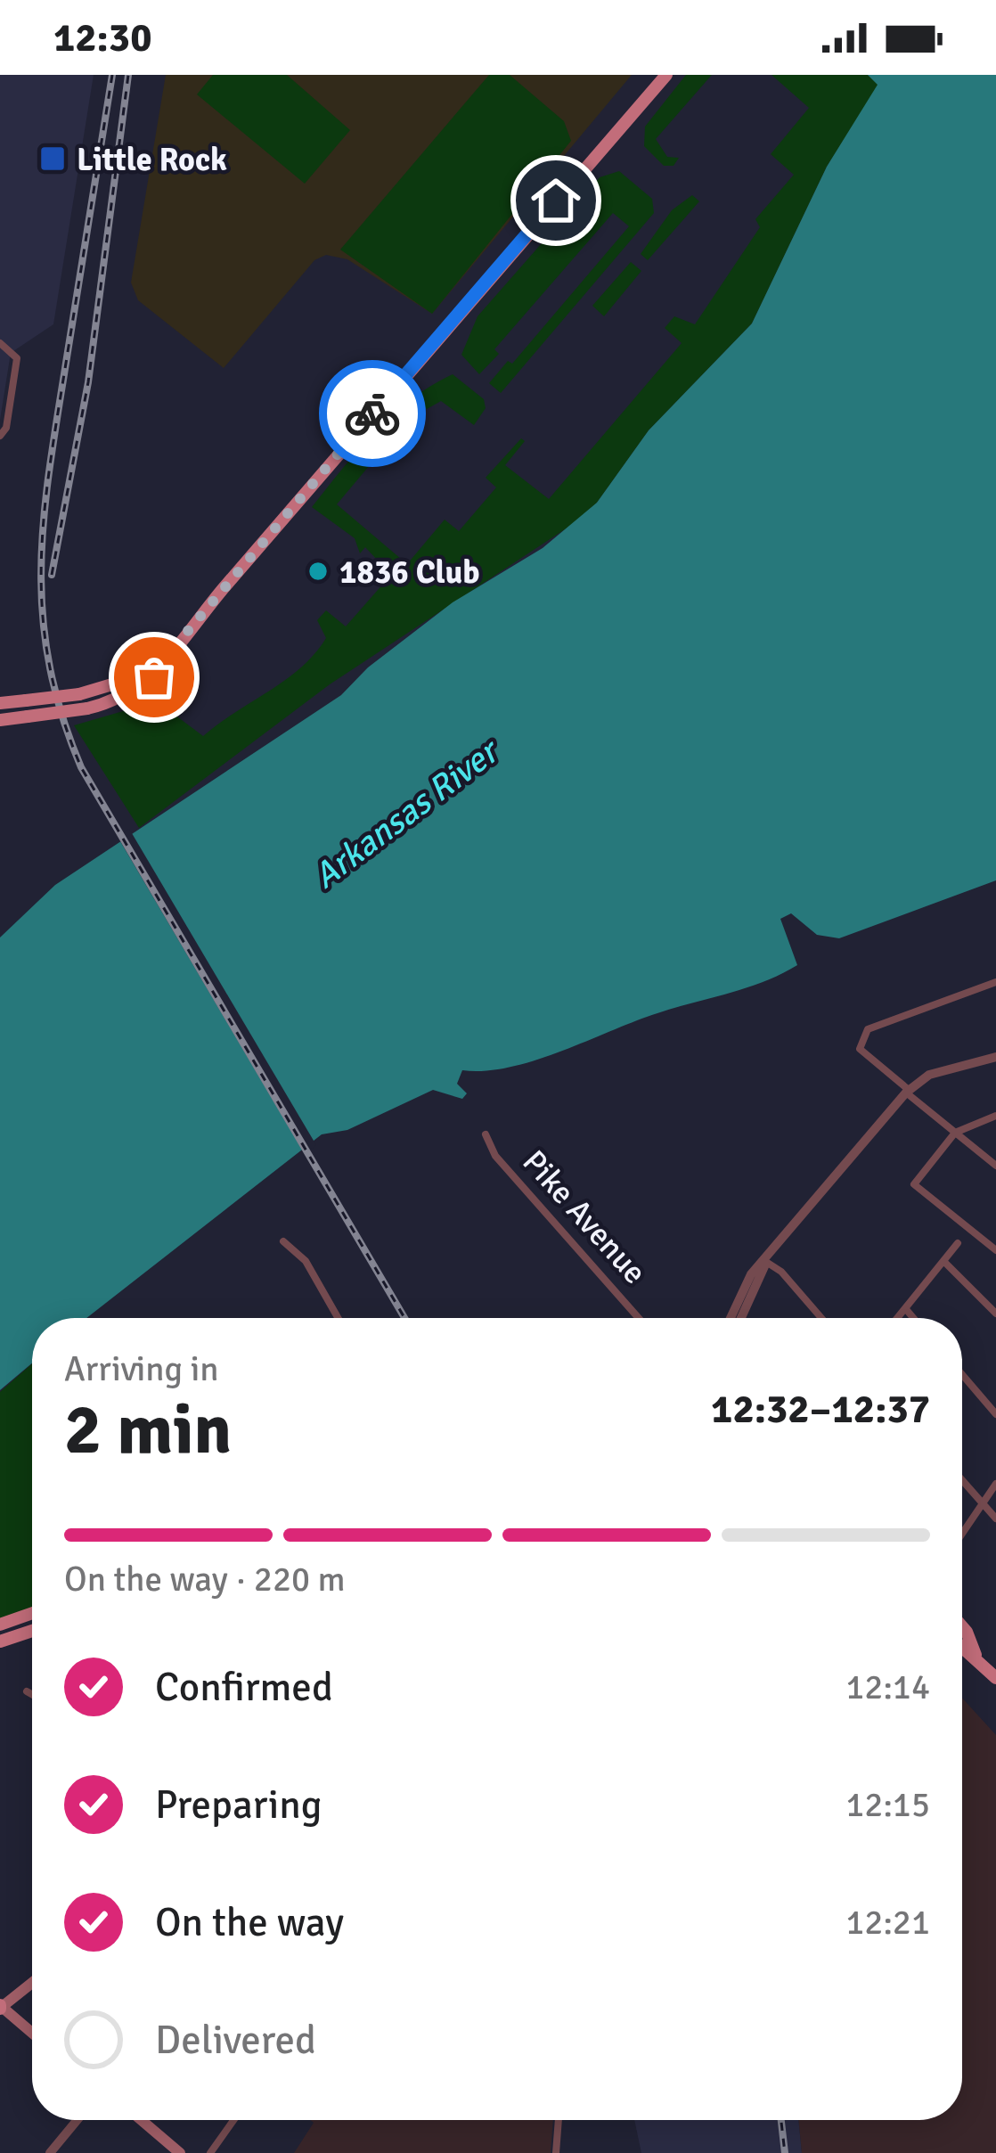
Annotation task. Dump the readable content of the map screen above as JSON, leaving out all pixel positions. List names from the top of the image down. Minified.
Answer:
{"streets":{"street":["Pike Avenue"]},"water":["Arkansas River"],"places":{"transit":["Little Rock"],"other":["1836 Club"]},"page":{"status":"12:30","heading":["2 min","Arriving in","12:32–12:37"],"bar":"On the way · 220 m","list":[["Confirmed","12:14"],["Preparing","12:15"],["On the way","12:21"],"Delivered"]}}
